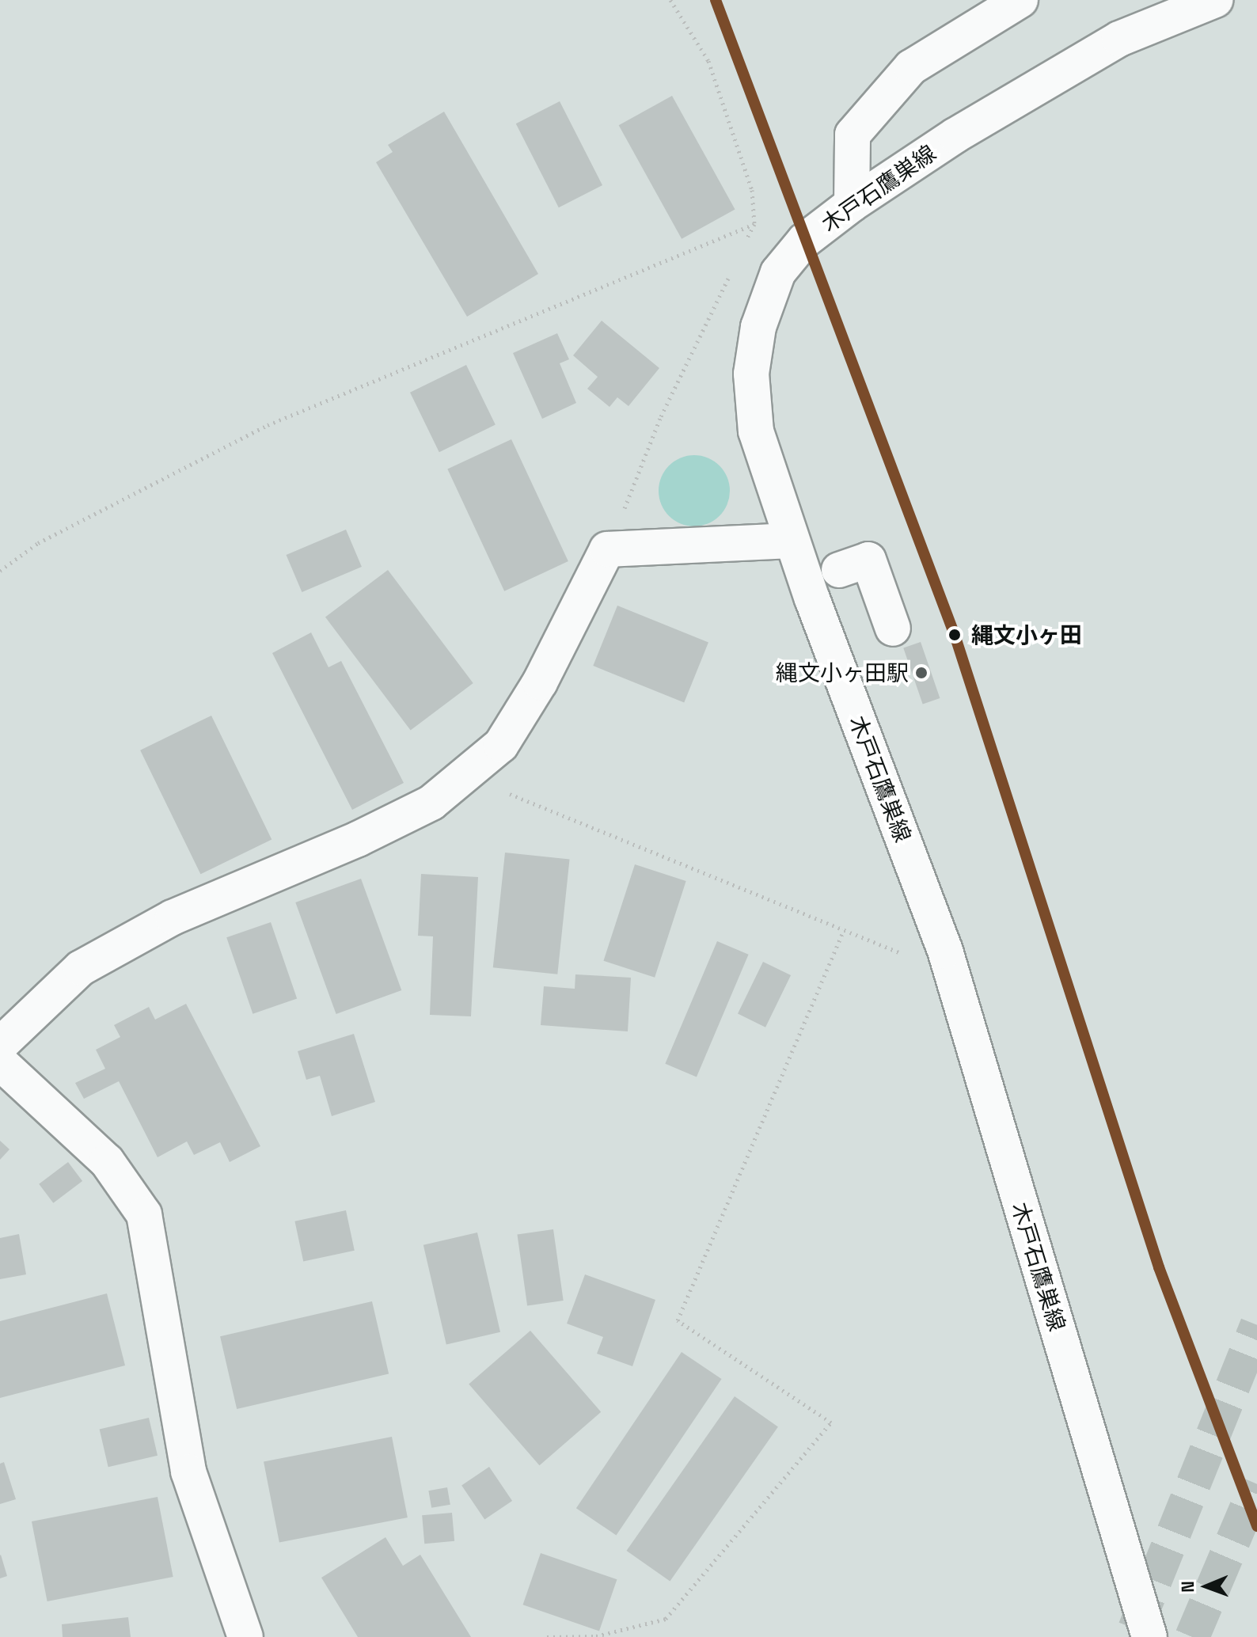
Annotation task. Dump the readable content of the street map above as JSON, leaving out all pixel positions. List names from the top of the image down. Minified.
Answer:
{"streets":{"street":["木戸石鷹巣線"]},"places":["縄文小ヶ田","縄文小ヶ田駅"],"north":"left"}
